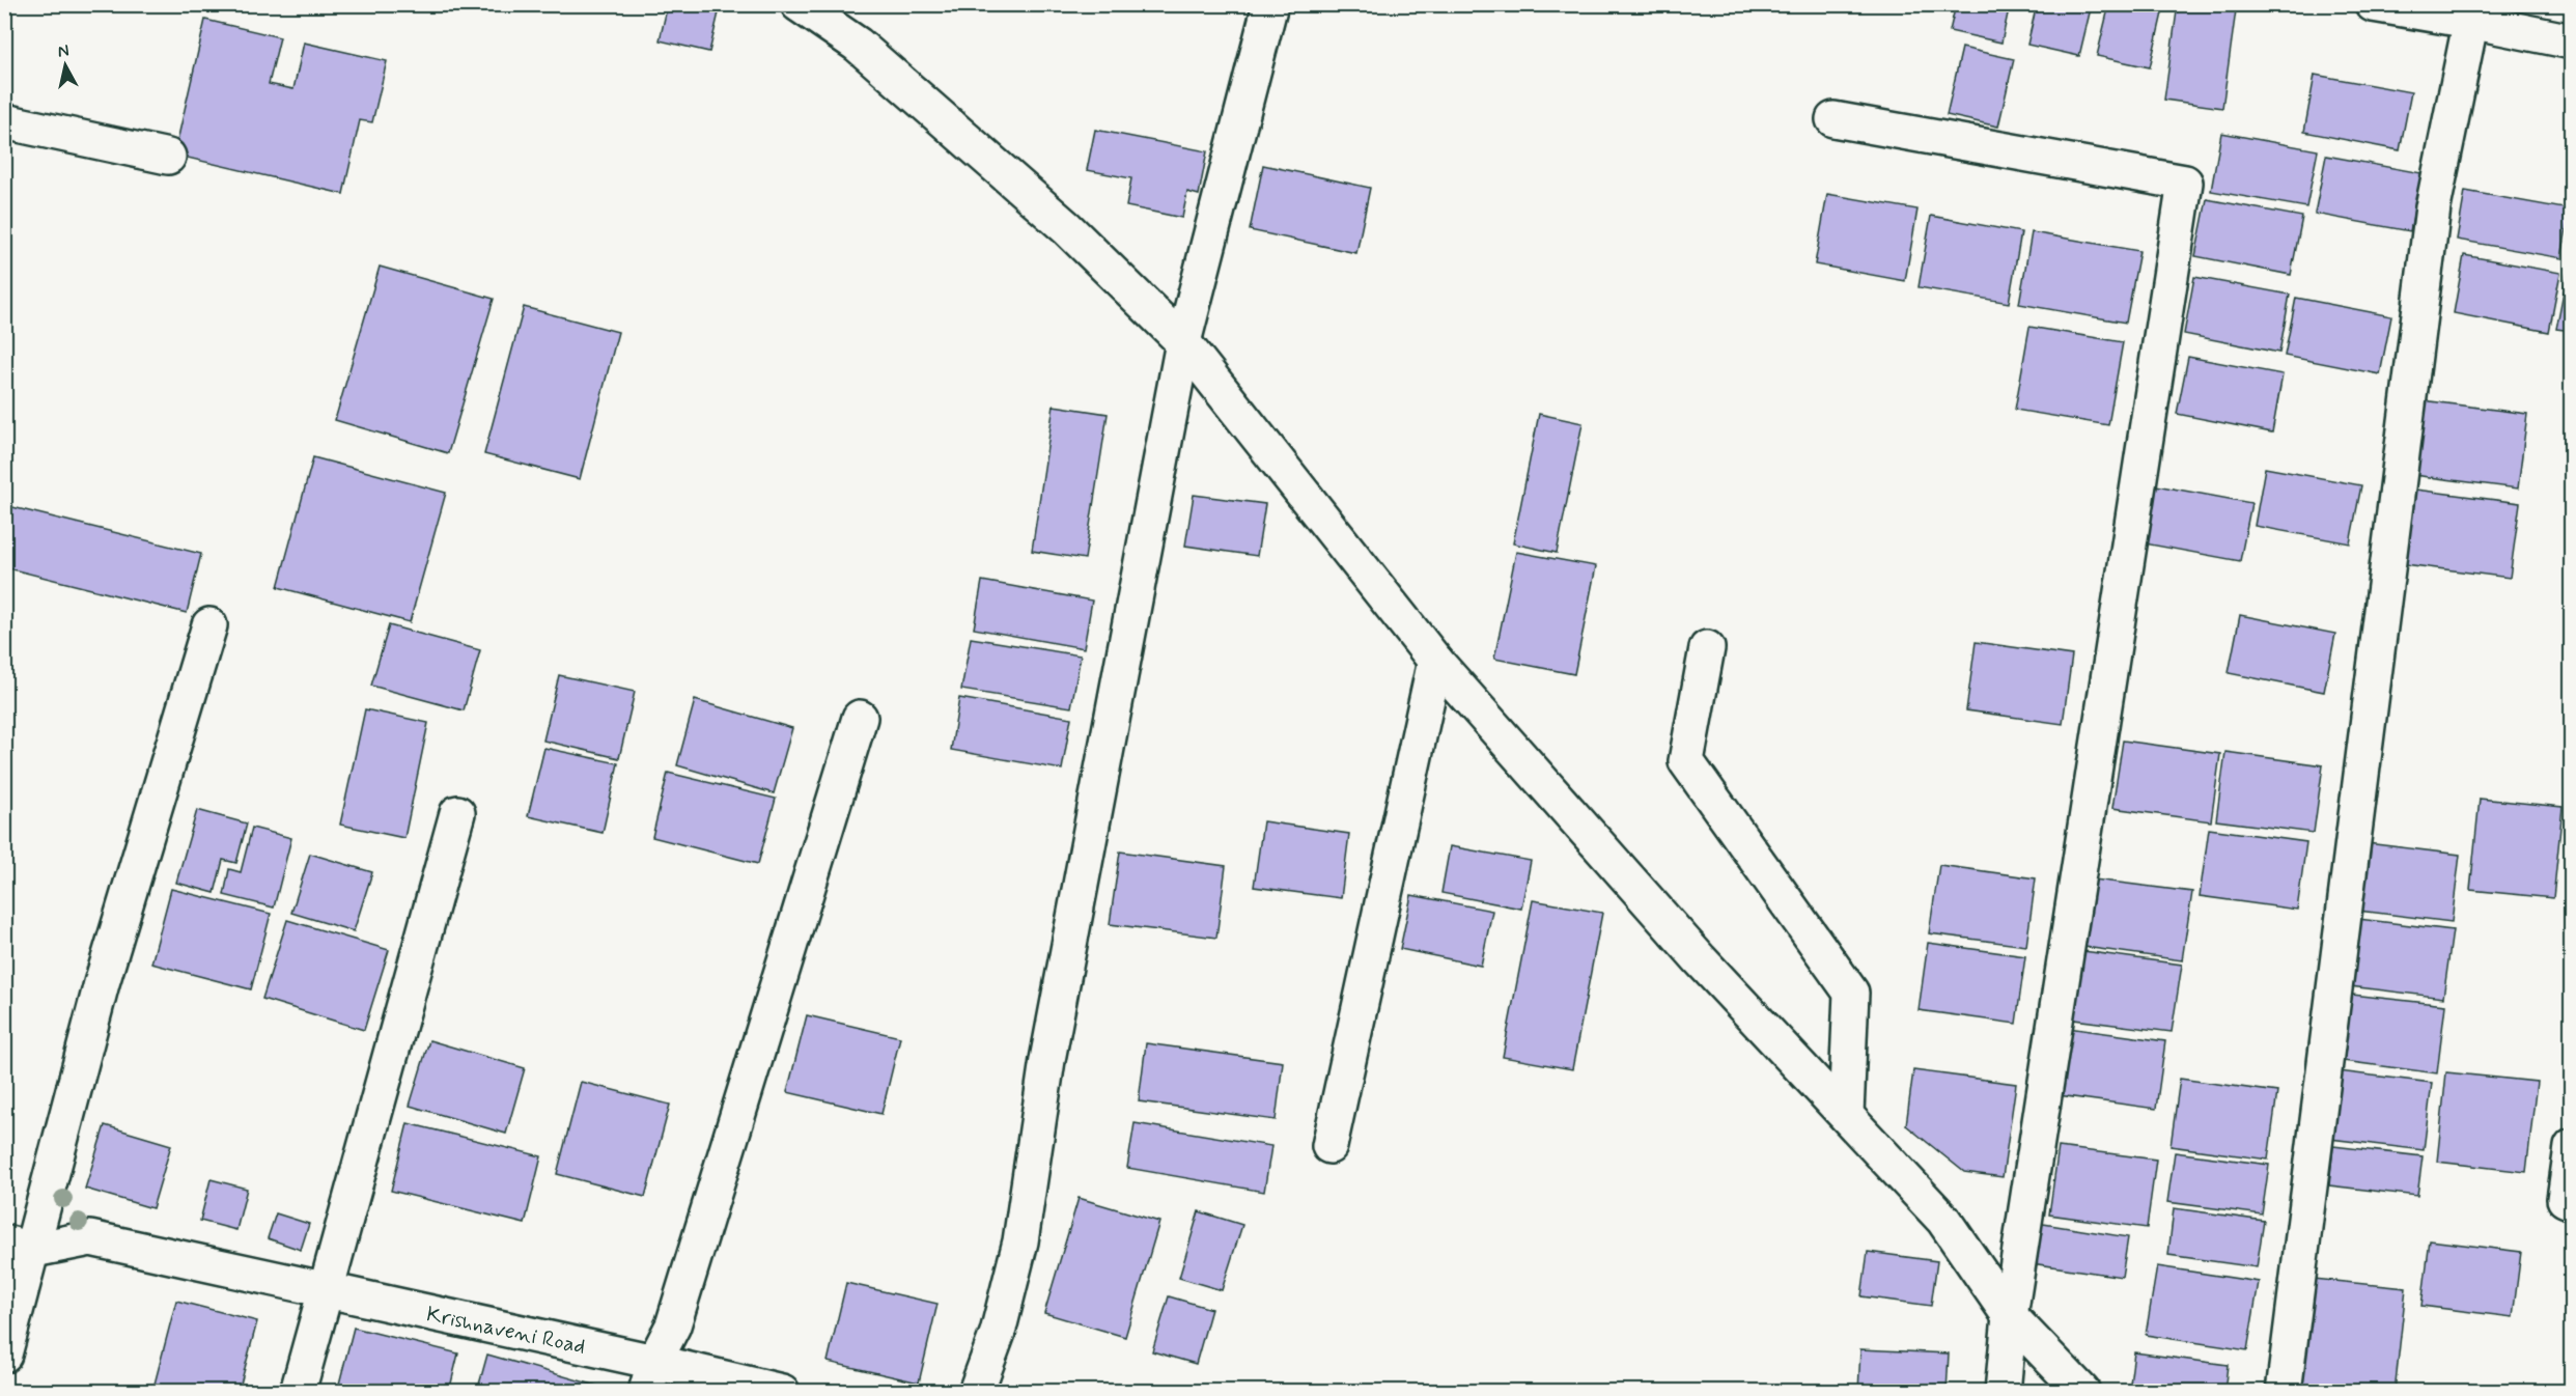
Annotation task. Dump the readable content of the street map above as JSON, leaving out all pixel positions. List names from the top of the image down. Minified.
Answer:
{"streets":{"street":["Krishnaveni Road"]},"north":"top"}
